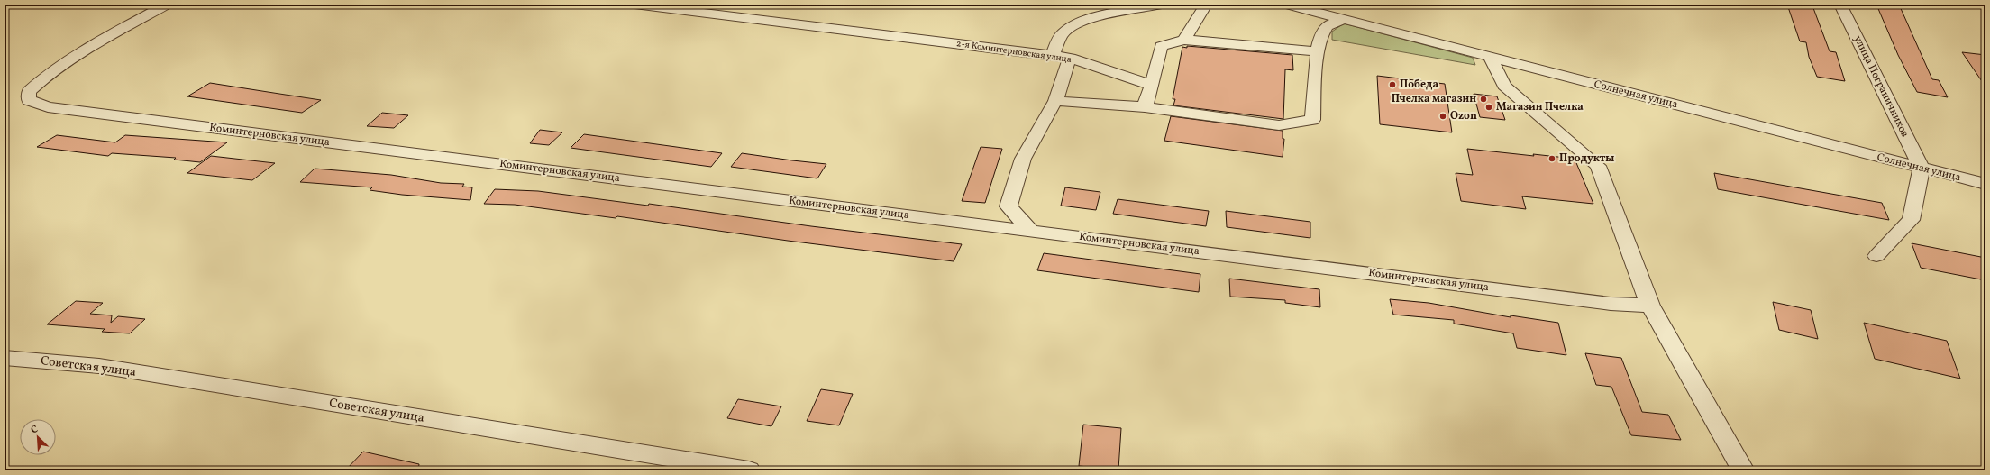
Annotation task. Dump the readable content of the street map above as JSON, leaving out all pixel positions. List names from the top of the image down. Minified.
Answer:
{"streets":{"street":["2-я Коминтерновская улица","улица Пограничников","Солнечная улица","Коминтерновская улица","Советская улица"]},"crossings":[["улица Пограничников","Солнечная улица"]],"places":["Победа","Пчелка магазин","Магазин Пчелка","Ozon","Продукты"],"north":"top left"}
